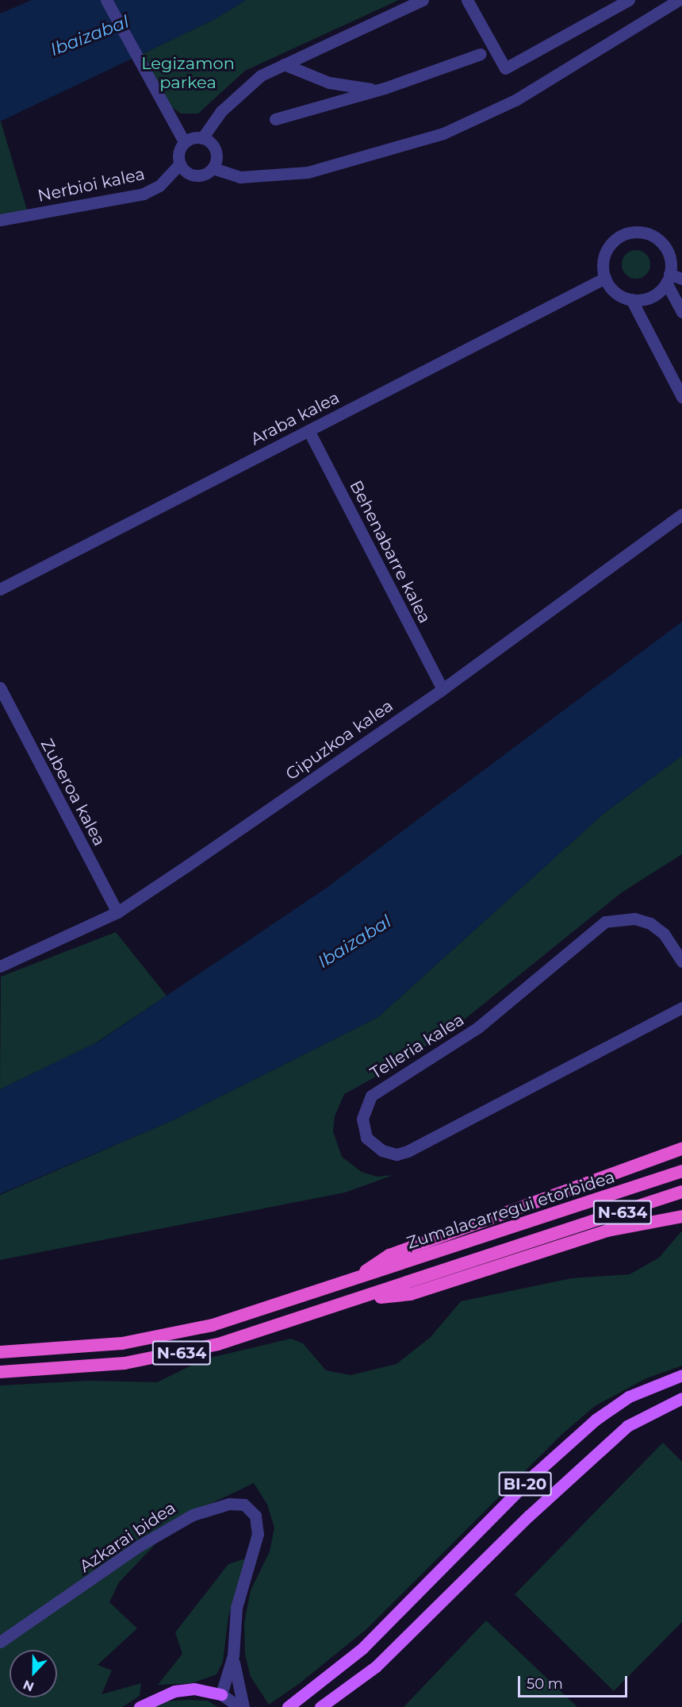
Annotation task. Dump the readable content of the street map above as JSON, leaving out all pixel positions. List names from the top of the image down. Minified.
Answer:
{"streets":{"highway":["Zumalacarregui etorbidea","N-634"],"main road":["BI-20"],"street":["Nerbioi kalea","Araba kalea","Behenabarre kalea","Gipuzkoa kalea","Zuberoa kalea","Telleria kalea","Azkarai bidea"]},"crossings":[["Araba kalea","Behenabarre kalea"],["Behenabarre kalea","Gipuzkoa kalea"],["Gipuzkoa kalea","Zuberoa kalea"],["Zumalacarregui etorbidea","N-634"]],"water":["Ibaizabal"],"parks":["Legizamon parkea"],"scale_bar":"50 m","north":"bottom"}
